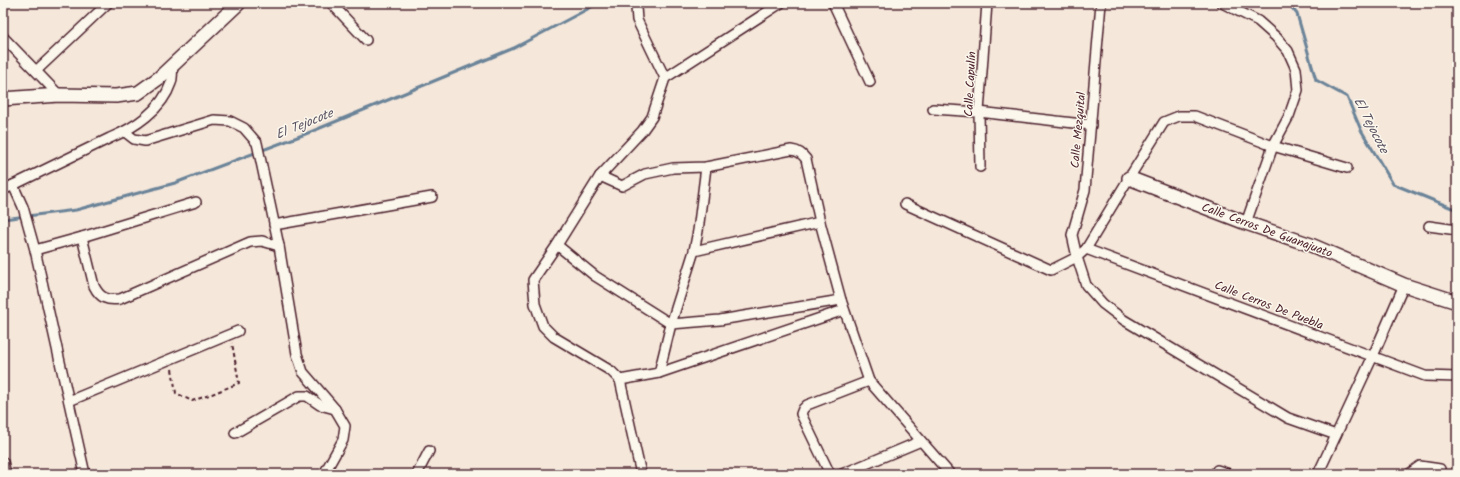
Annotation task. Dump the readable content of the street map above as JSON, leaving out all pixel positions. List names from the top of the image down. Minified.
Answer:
{"streets":{"street":["Calle Capulín","Calle Mezquital","Calle Cerros De Guanajuato","Calle Cerros De Puebla"]},"water":["El Tejocote"]}
